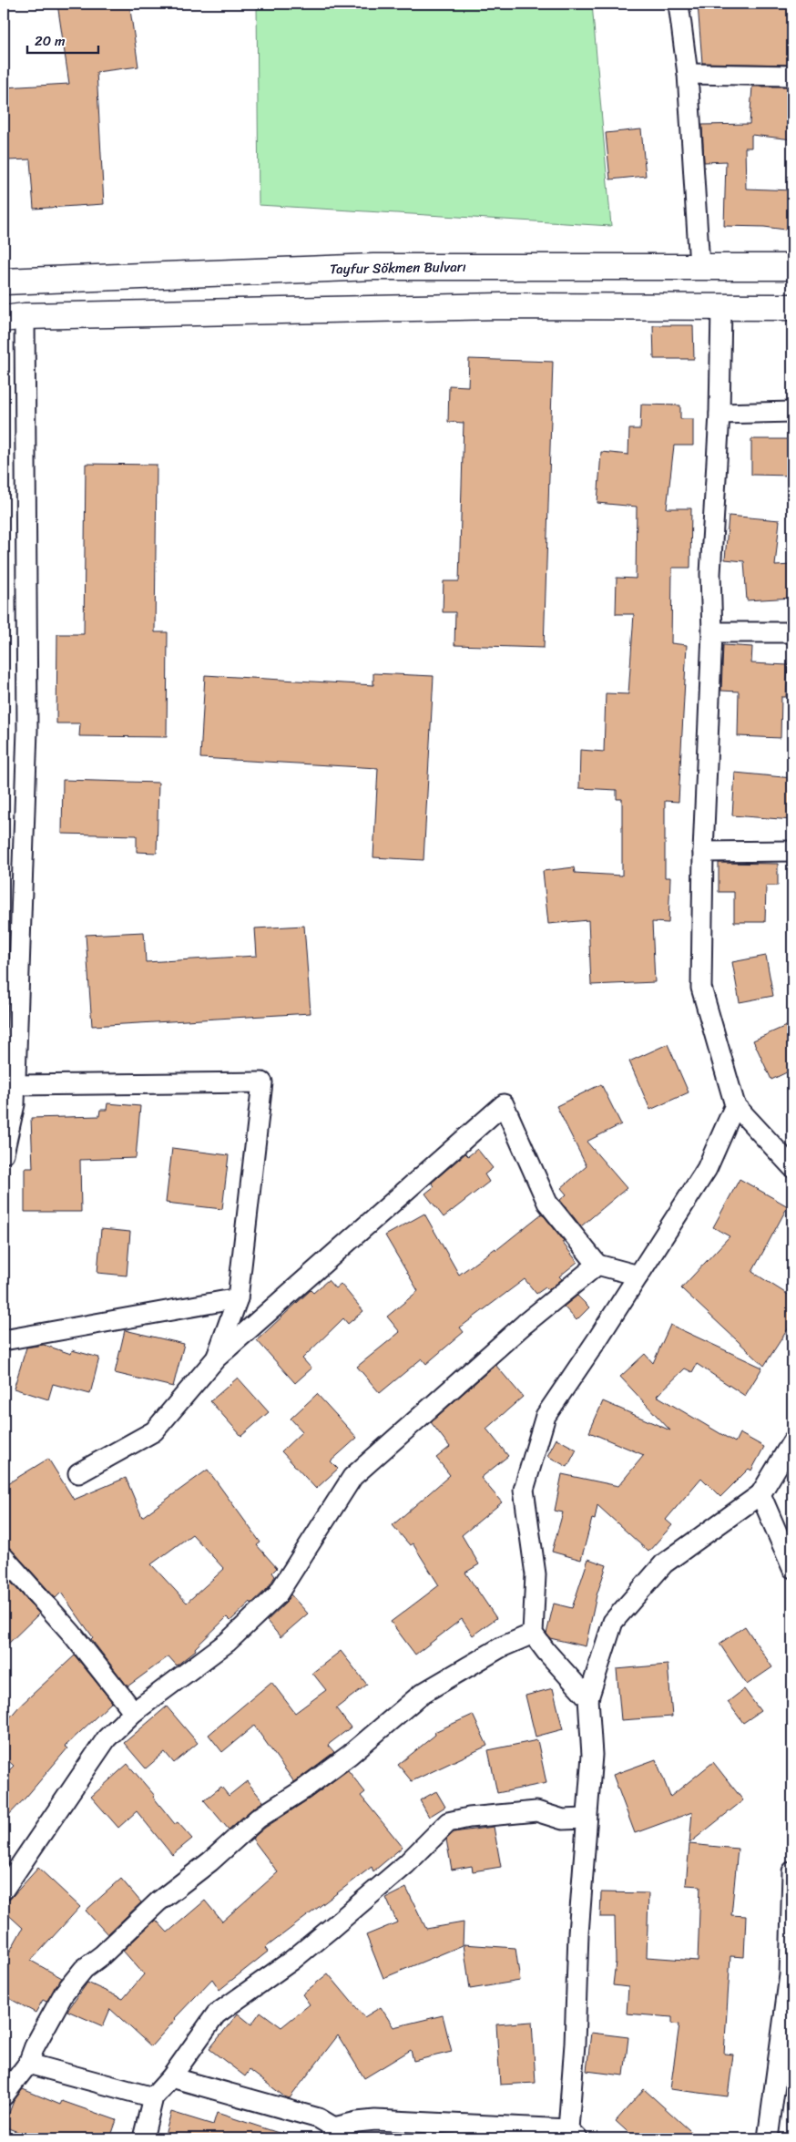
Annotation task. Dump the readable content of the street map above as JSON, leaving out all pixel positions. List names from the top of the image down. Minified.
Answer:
{"streets":{"main road":["Tayfur Sökmen Bulvarı"]},"scale_bar":"20 m"}
